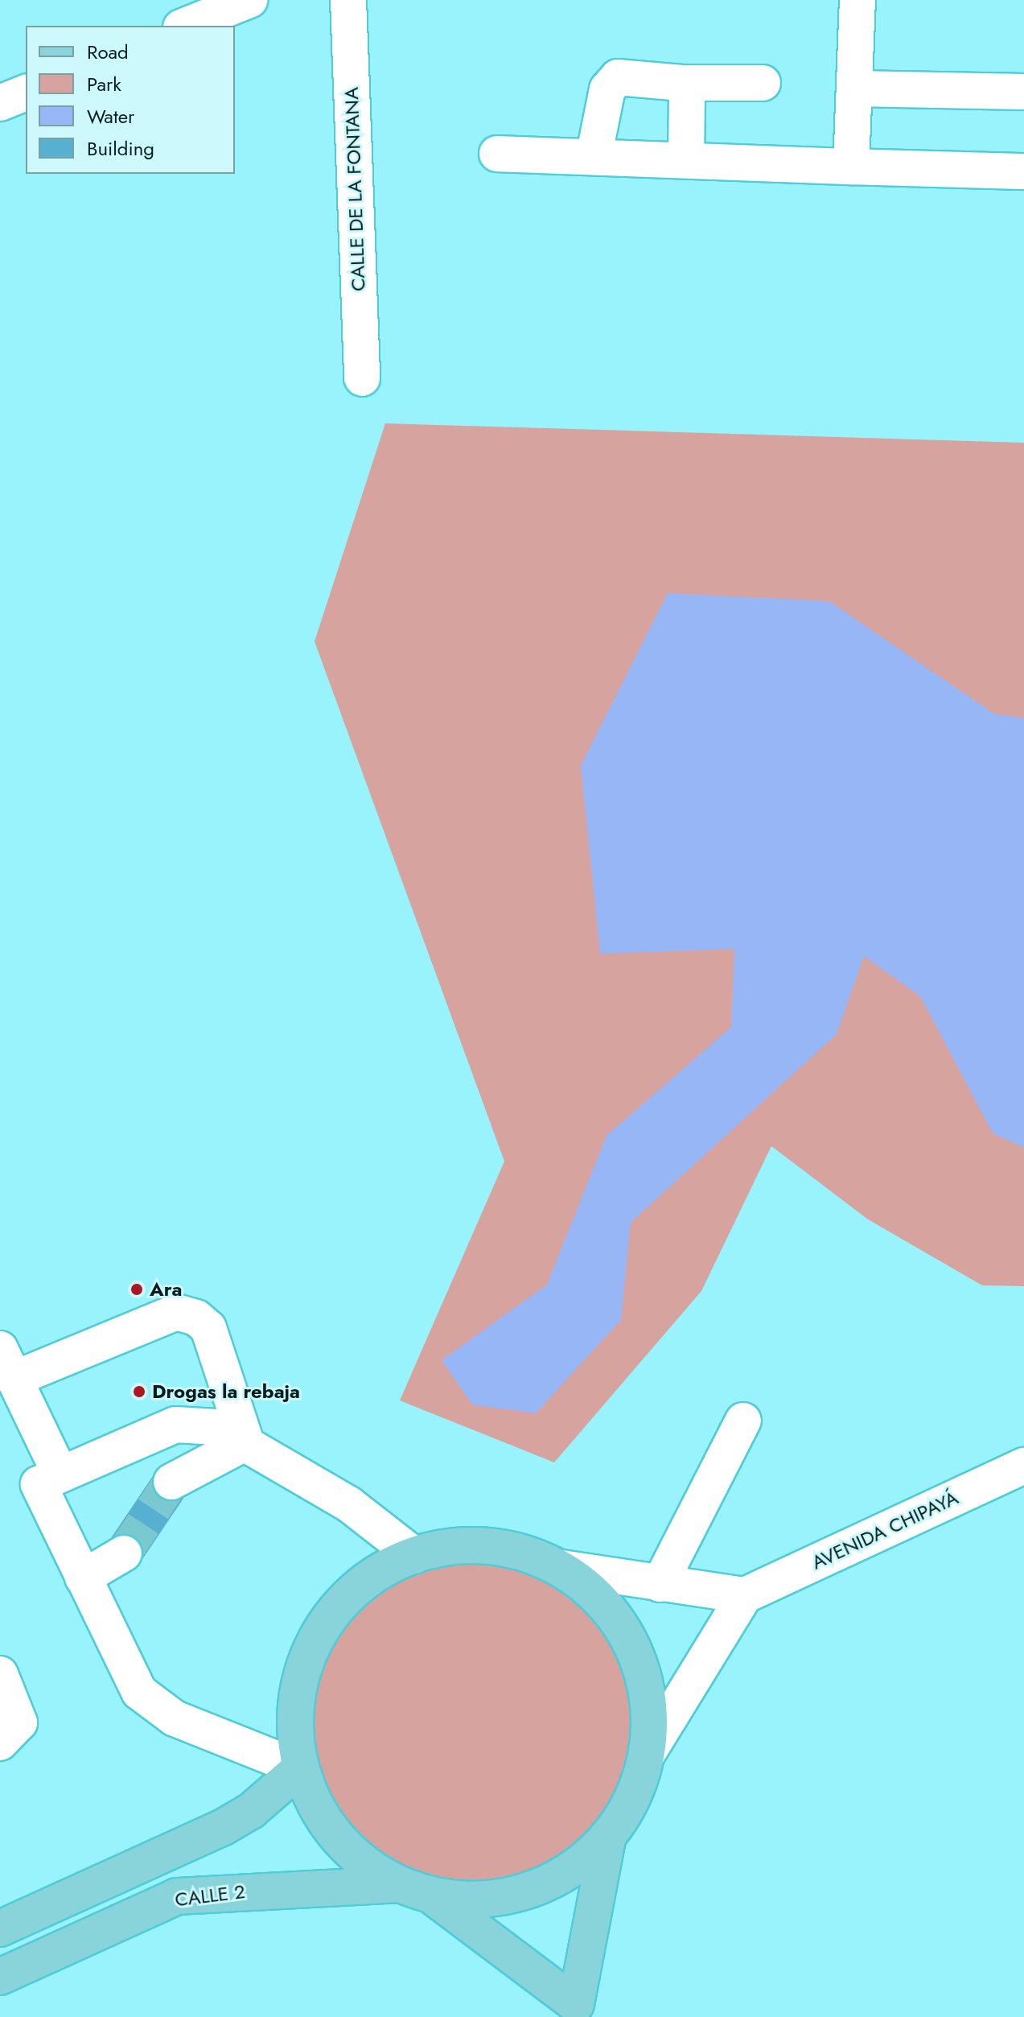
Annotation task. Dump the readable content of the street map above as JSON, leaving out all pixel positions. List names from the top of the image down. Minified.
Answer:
{"streets":{"main road":["CALLE 2"],"street":["CALLE DE LA FONTANA","AVENIDA CHIPAYÁ"]},"places":["Ara","Drogas la rebaja"],"legend":["Road","Park","Water","Building"]}
